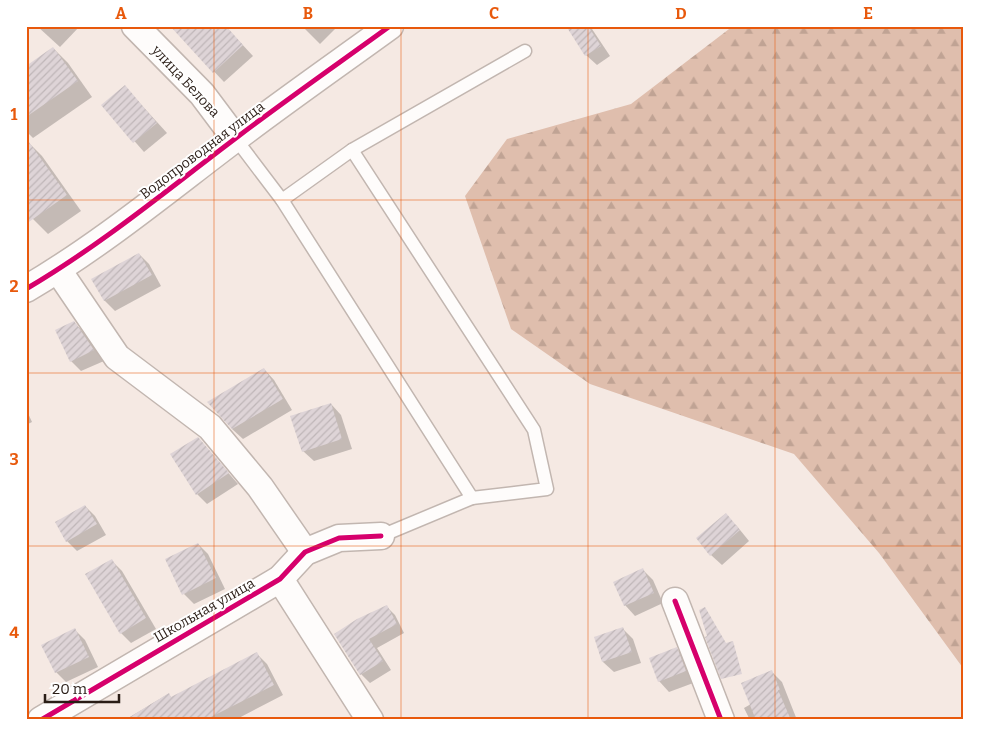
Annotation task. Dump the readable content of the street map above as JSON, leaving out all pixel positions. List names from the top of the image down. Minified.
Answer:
{"streets":{"street":["улица Белова","Водопроводная улица","Школьная улица"]},"crossings":[["улица Белова","Водопроводная улица"]],"scale_bar":"20 m","grid":{"columns":["A","B","C","D","E"],"rows":["1","2","3","4"]}}
